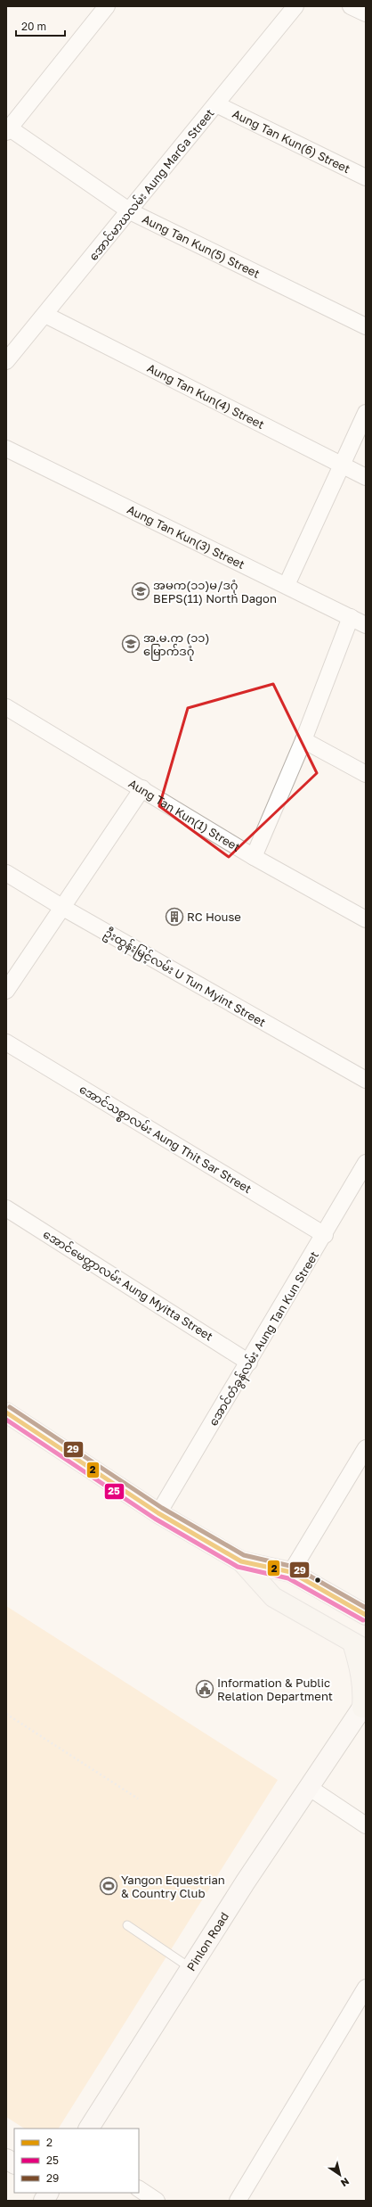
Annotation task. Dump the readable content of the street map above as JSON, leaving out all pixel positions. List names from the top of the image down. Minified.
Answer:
{"streets":{"main road":["Pinlon Road"],"street":["Aung Tan Kun(6) Street","အောင်မာဃလမ်း Aung MarGa Street","Aung Tan Kun(5) Street","Aung Tan Kun(4) Street","Aung Tan Kun(3) Street","Aung Tan Kun(1) Street","ဦးထွန်းမြင့်လမ်း U Tun Myint Street","အောင်သစ္စာလမ်း Aung Thit Sar Street","အောင်မေတ္တာလမ်း Aung Myitta Street","အောင်တံခွန်လမ်း Aung Tan Kun Street"]},"crossings":[["Aung Tan Kun(6) Street","အောင်မာဃလမ်း Aung MarGa Street"],["အောင်မာဃလမ်း Aung MarGa Street","Aung Tan Kun(5) Street"],["အောင်မာဃလမ်း Aung MarGa Street","Aung Tan Kun(4) Street"],["အောင်သစ္စာလမ်း Aung Thit Sar Street","အောင်တံခွန်လမ်း Aung Tan Kun Street"],["အောင်မေတ္တာလမ်း Aung Myitta Street","အောင်တံခွန်လမ်း Aung Tan Kun Street"]],"places":{"school or university":["အမက(၁၁)မ/ဒဂုံ BEPS(11) North Dagon","အ.မ.က (၁၁) မြောက်ဒဂုံ"],"building":["RC House"],"public building":["Information & Public Relation Department"],"sports":["Yangon Equestrian & Country Club"]},"lines":["transit line 29","transit line 2","transit line 25"],"legend":["2","25","29"],"scale_bar":"20 m","north":"bottom right"}
